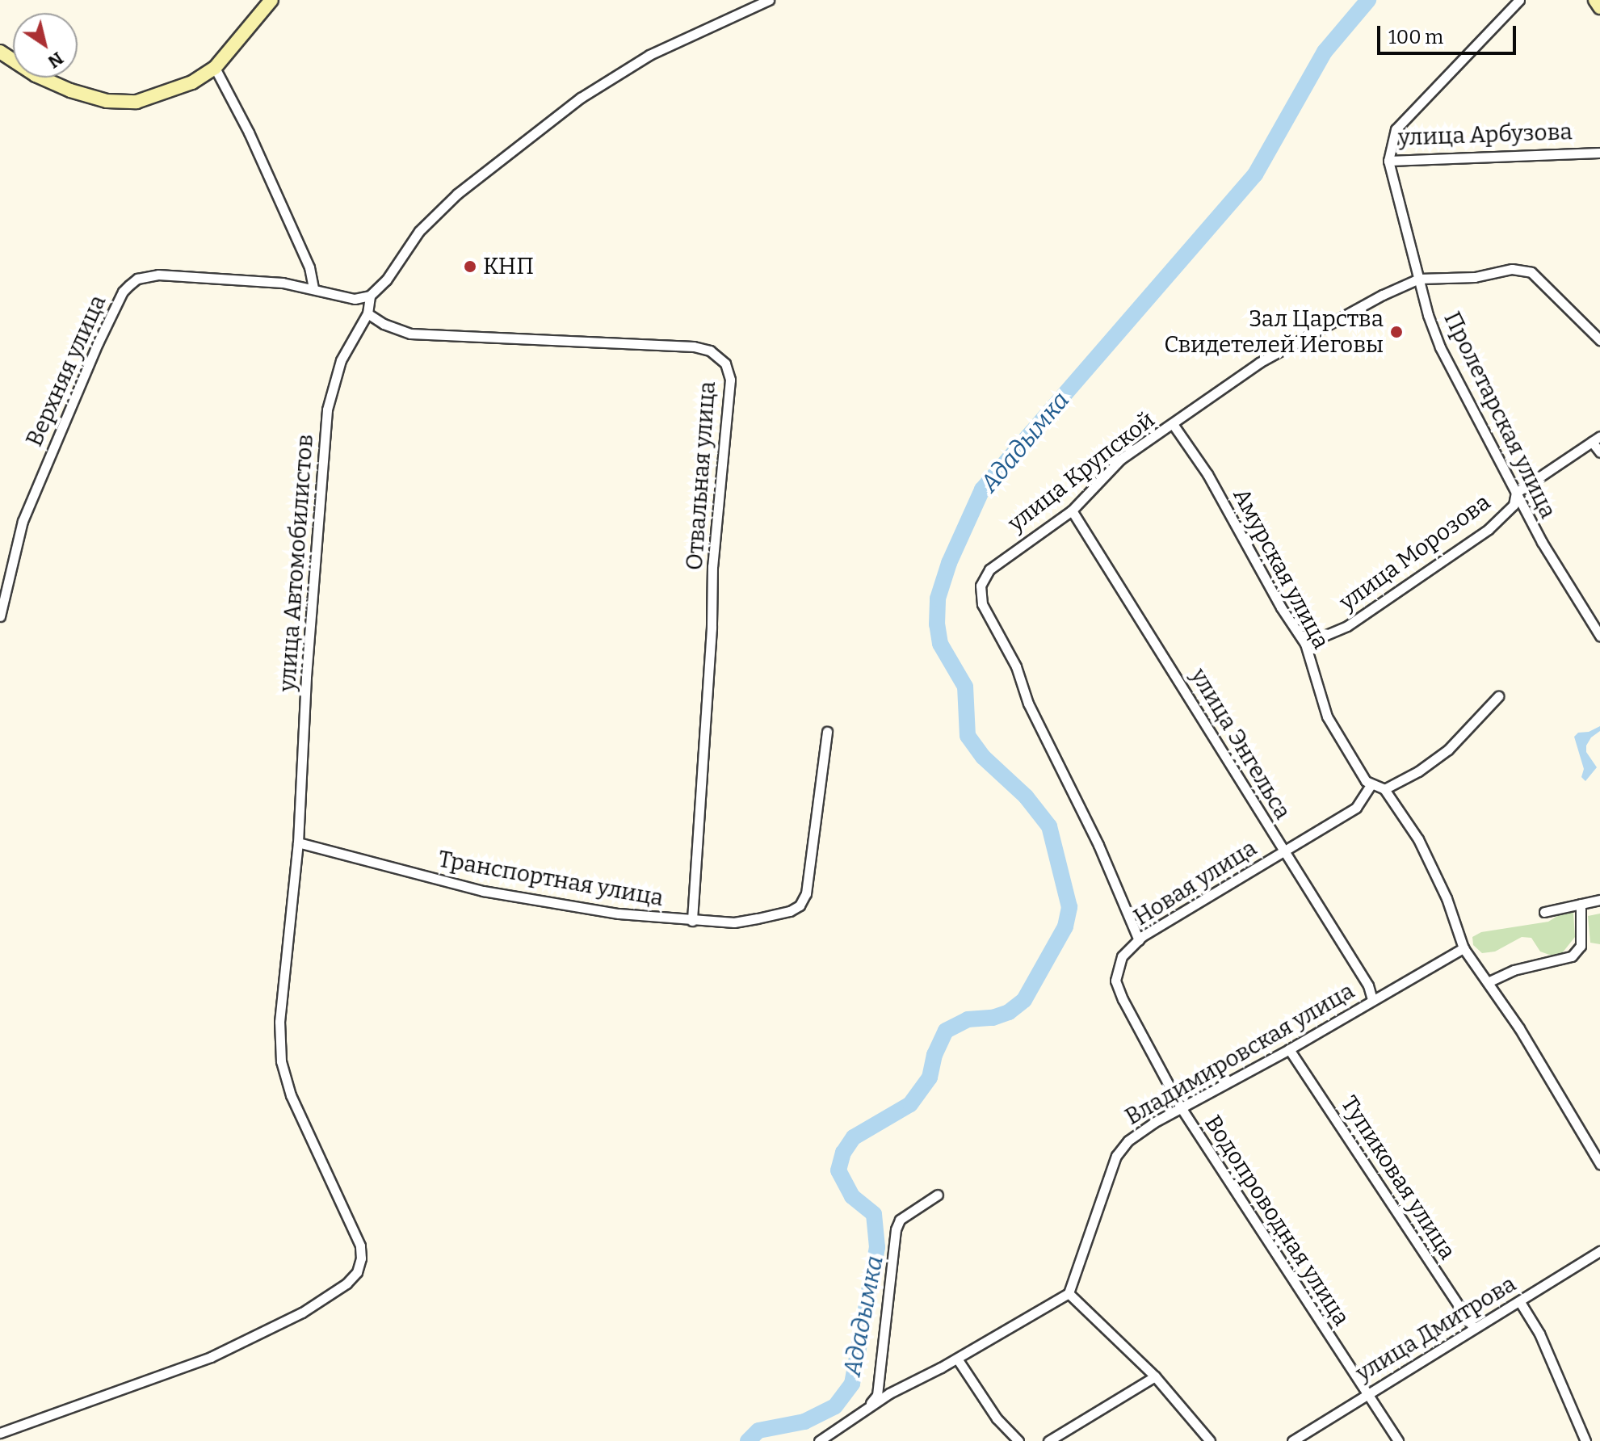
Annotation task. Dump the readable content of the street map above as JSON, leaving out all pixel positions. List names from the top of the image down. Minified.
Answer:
{"streets":{"street":["улица Арбузова","Верхняя улица","Пролетарская улица","улица Крупской","Отвальная улица","улица Морозова","улица Автомобилистов","Амурская улица","улица Энгельса","Транспортная улица","Новая улица","Владимировская улица","Тупиковая улица","Водопроводная улица","улица Дмитрова"]},"crossings":[["улица Арбузова","Пролетарская улица"],["Верхняя улица","улица Автомобилистов"],["Пролетарская улица","улица Крупской"],["Пролетарская улица","улица Морозова"],["улица Крупской","Амурская улица"],["улица Крупской","улица Энгельса"],["улица Крупской","Новая улица"],["Отвальная улица","улица Автомобилистов"],["Отвальная улица","Транспортная улица"],["улица Морозова","Амурская улица"],["улица Автомобилистов","Транспортная улица"],["Амурская улица","Новая улица"],["улица Энгельса","Новая улица"],["улица Энгельса","Владимировская улица"],["Новая улица","Водопроводная улица"],["Владимировская улица","Тупиковая улица"],["Владимировская улица","Водопроводная улица"],["Тупиковая улица","улица Дмитрова"],["Водопроводная улица","улица Дмитрова"]],"water":["Ададымка"],"places":["КНП","Зал Царства Свидетелей Иеговы"],"scale_bar":"100 m","north":"bottom right"}
